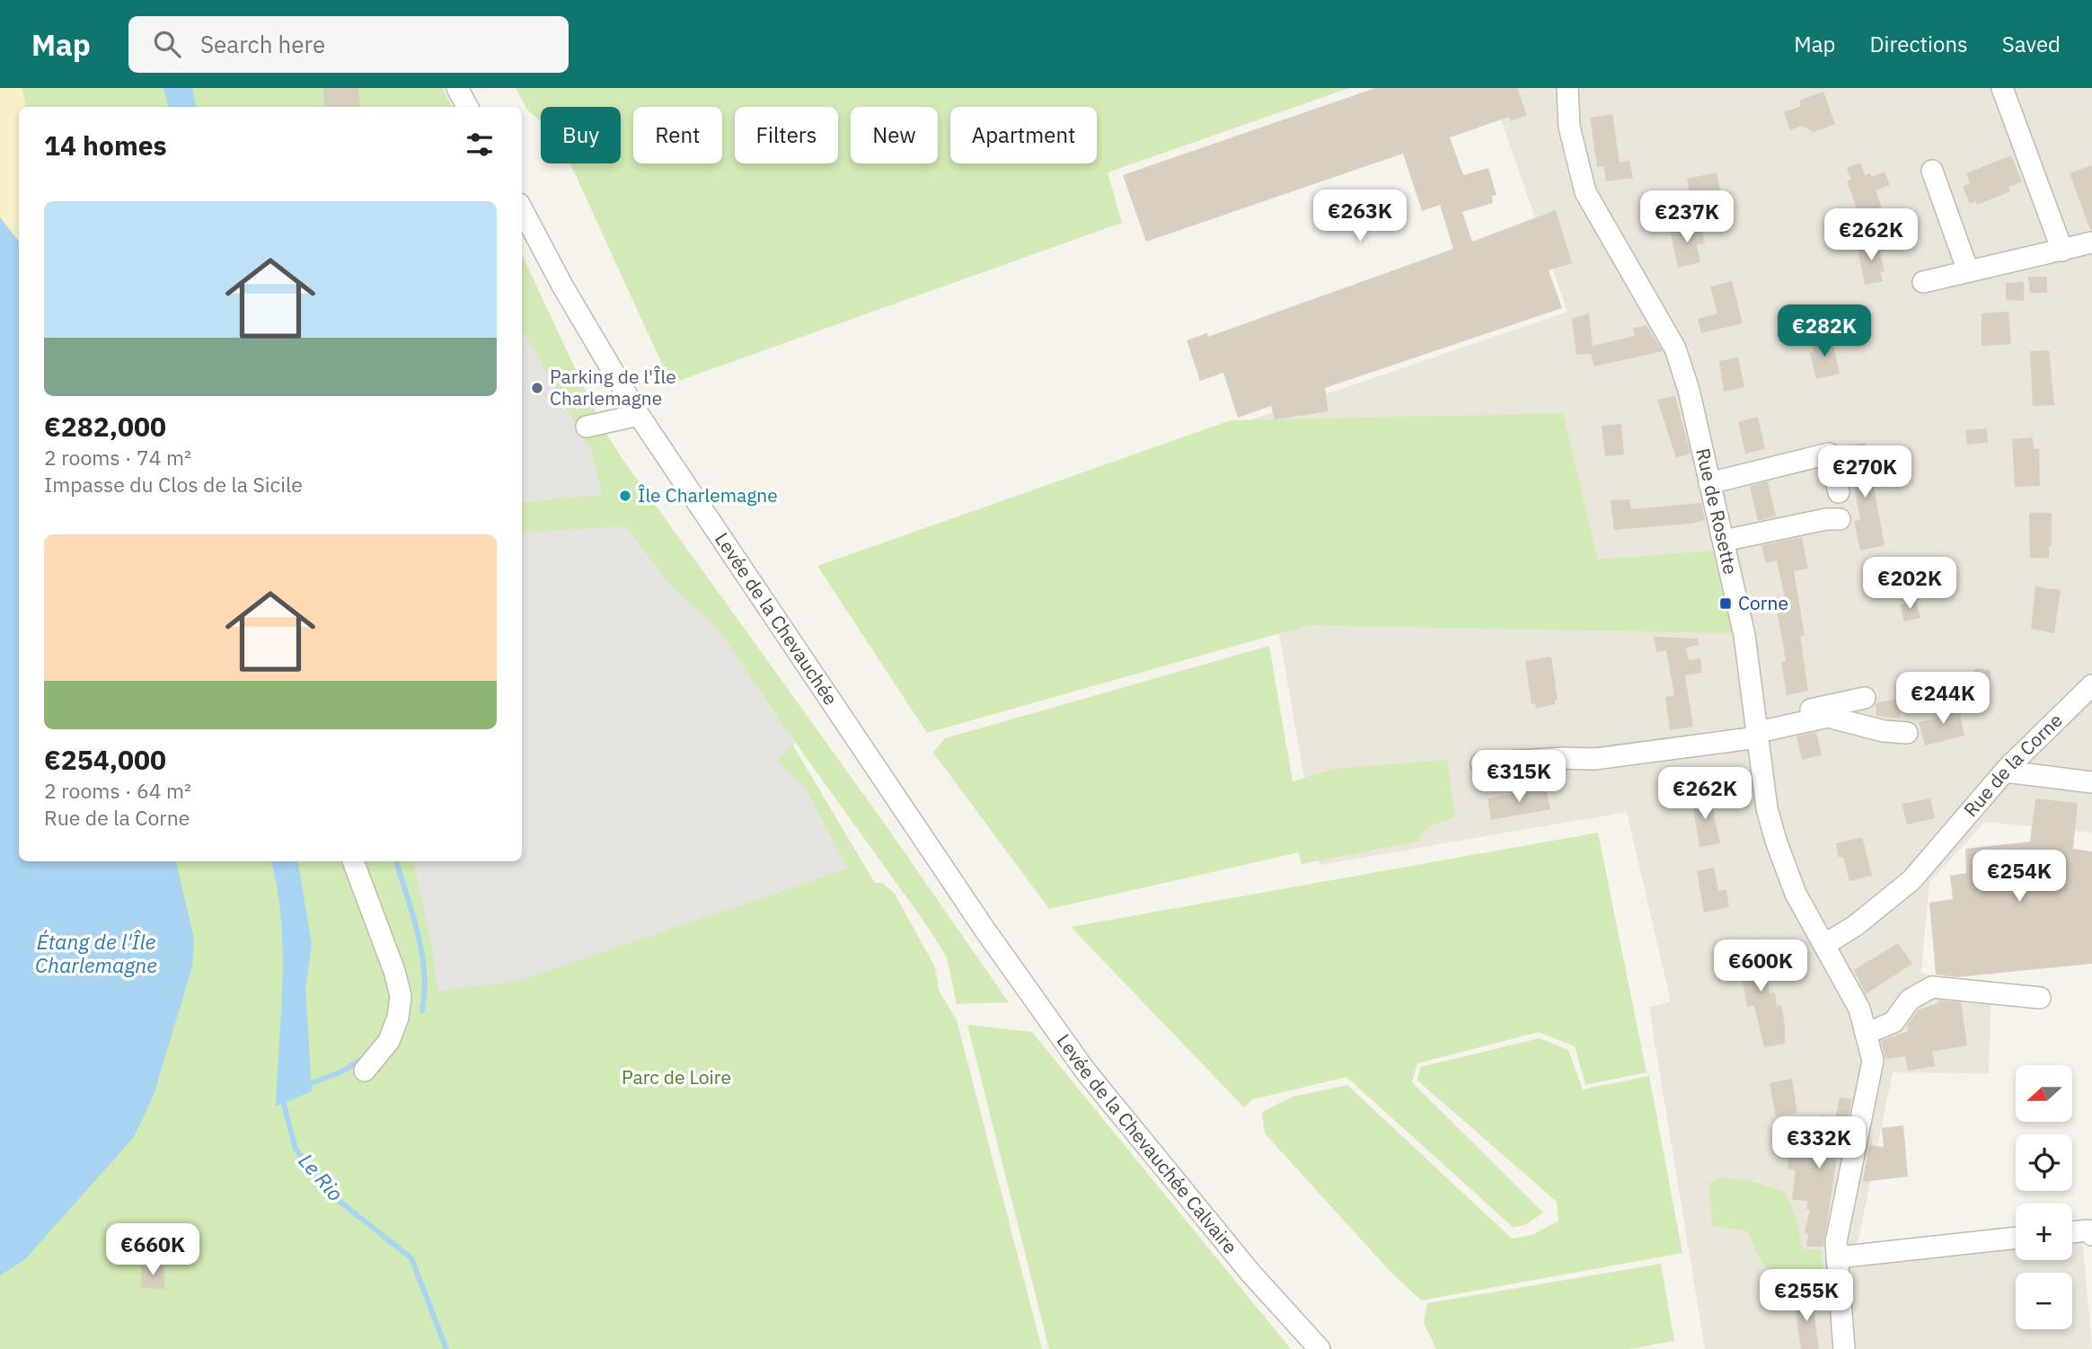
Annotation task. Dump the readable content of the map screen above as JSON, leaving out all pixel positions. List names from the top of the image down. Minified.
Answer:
{"streets":{"street":["Rue de Rosette","Levée de la Chevauchée","Rue de la Corne","Levée de la Chevauchée Calvaire"]},"crossings":[["Rue de Rosette","Rue de la Corne"],["Levée de la Chevauchée","Levée de la Chevauchée Calvaire"]],"water":["Étang de l'Île Charlemagne","Le Rio"],"parks":["Parc de Loire"],"places":{"other":["Parking de l'Île Charlemagne","Île Charlemagne"],"transit":["Corne"]},"north":"left","page":{"header":"Map","search":"Search here","nav":["Map","Directions","Saved"],"chip":["Buy","Rent","Filters","New","Apartment"],"heading":"14 homes","list":[{"name":"€282,000","note":"2 rooms · 74 m² · Impasse du Clos de la Sicile"},{"name":"€254,000","note":"2 rooms · 64 m² · Rue de la Corne"}],"price":["€263K","€237K","€262K","€282K","€270K","€202K","€244K","€315K","€262K","€254K","€600K","€332K","€660K","€255K"],"map_buttons":["+","−"]}}
